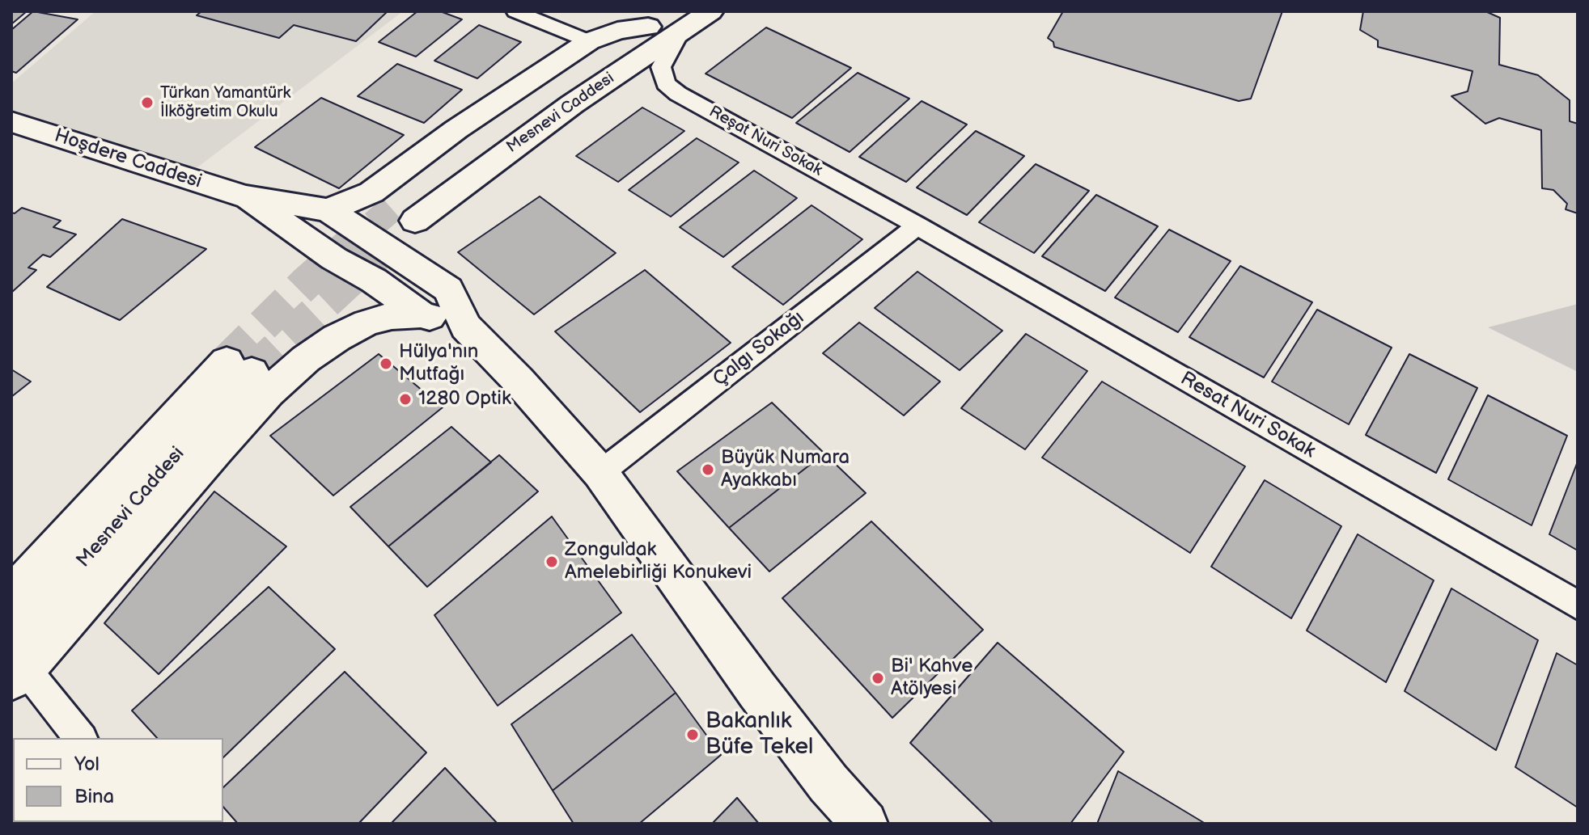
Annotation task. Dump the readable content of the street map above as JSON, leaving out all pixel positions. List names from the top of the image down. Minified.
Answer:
{"streets":{"main road":["Mesnevi Caddesi","Hoşdere Caddesi"],"street":["Reşat Nuri Sokak","Çalgı Sokağı","Resat Nuri Sokak"]},"crossings":[["Mesnevi Caddesi","Reşat Nuri Sokak"],["Reşat Nuri Sokak","Çalgı Sokağı"],["Reşat Nuri Sokak","Resat Nuri Sokak"],["Çalgı Sokağı","Resat Nuri Sokak"]],"places":["Türkan Yamantürk İlköğretim Okulu","Hülya'nın Mutfağı","1280 Optik","Büyük Numara Ayakkabı","Zonguldak Amelebirliği Konukevi","Bi' Kahve Atölyesi","Bakanlık Büfe Tekel"],"legend":["Yol","Bina"]}
